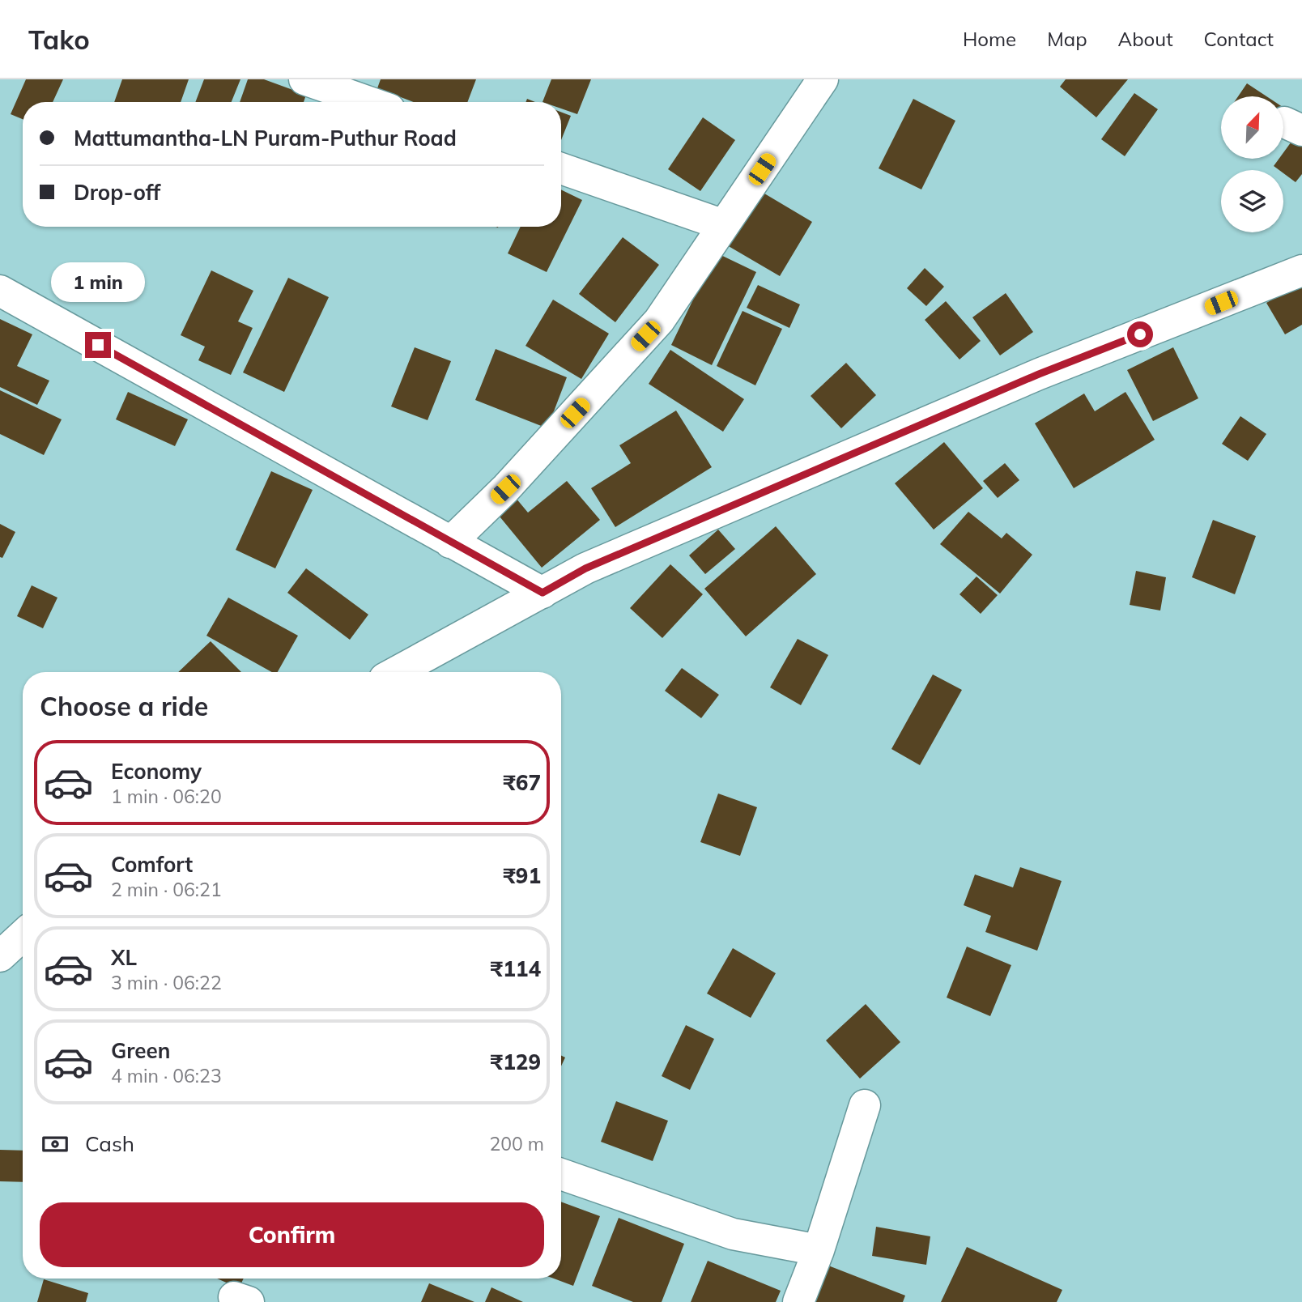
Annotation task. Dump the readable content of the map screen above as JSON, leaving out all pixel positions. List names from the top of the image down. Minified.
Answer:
{"north":"top right","page":{"header":"Tako","nav":["Home","Map","About","Contact"],"banner":["Mattumantha-LN Puram-Puthur Road","Drop-off"],"bubble":"1 min","heading":"Choose a ride","list":[{"name":"Economy","note":"1 min · 06:20","value":"₹67"},{"name":"Comfort","note":"2 min · 06:21","value":"₹91"},{"name":"XL","note":"3 min · 06:22","value":"₹114"},{"name":"Green","note":"4 min · 06:23","value":"₹129"}],"pay":["Cash","200 m"],"buttons":"Confirm"}}
